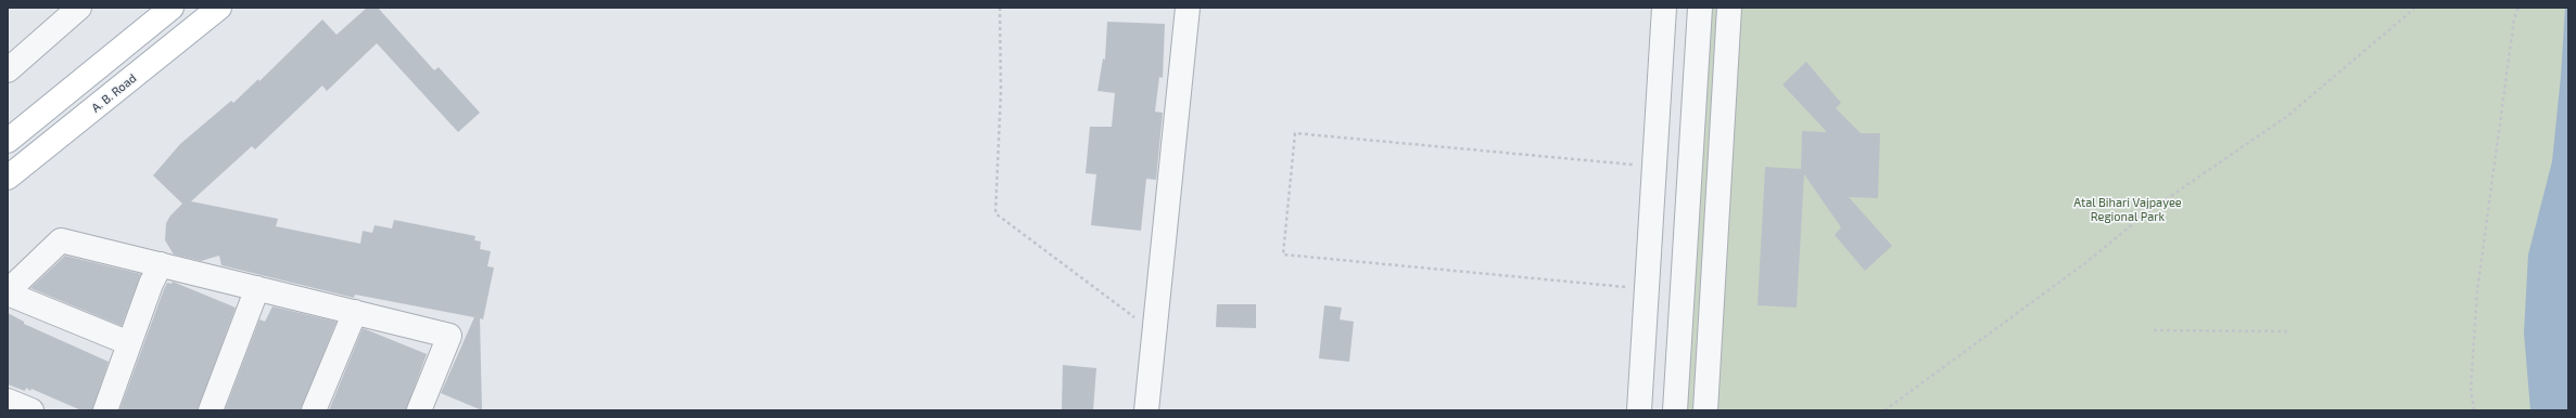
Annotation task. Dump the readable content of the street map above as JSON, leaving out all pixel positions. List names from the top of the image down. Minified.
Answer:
{"streets":{"main road":["A. B. Road"]},"parks":["Atal Bihari Vajpayee Regional Park"]}
